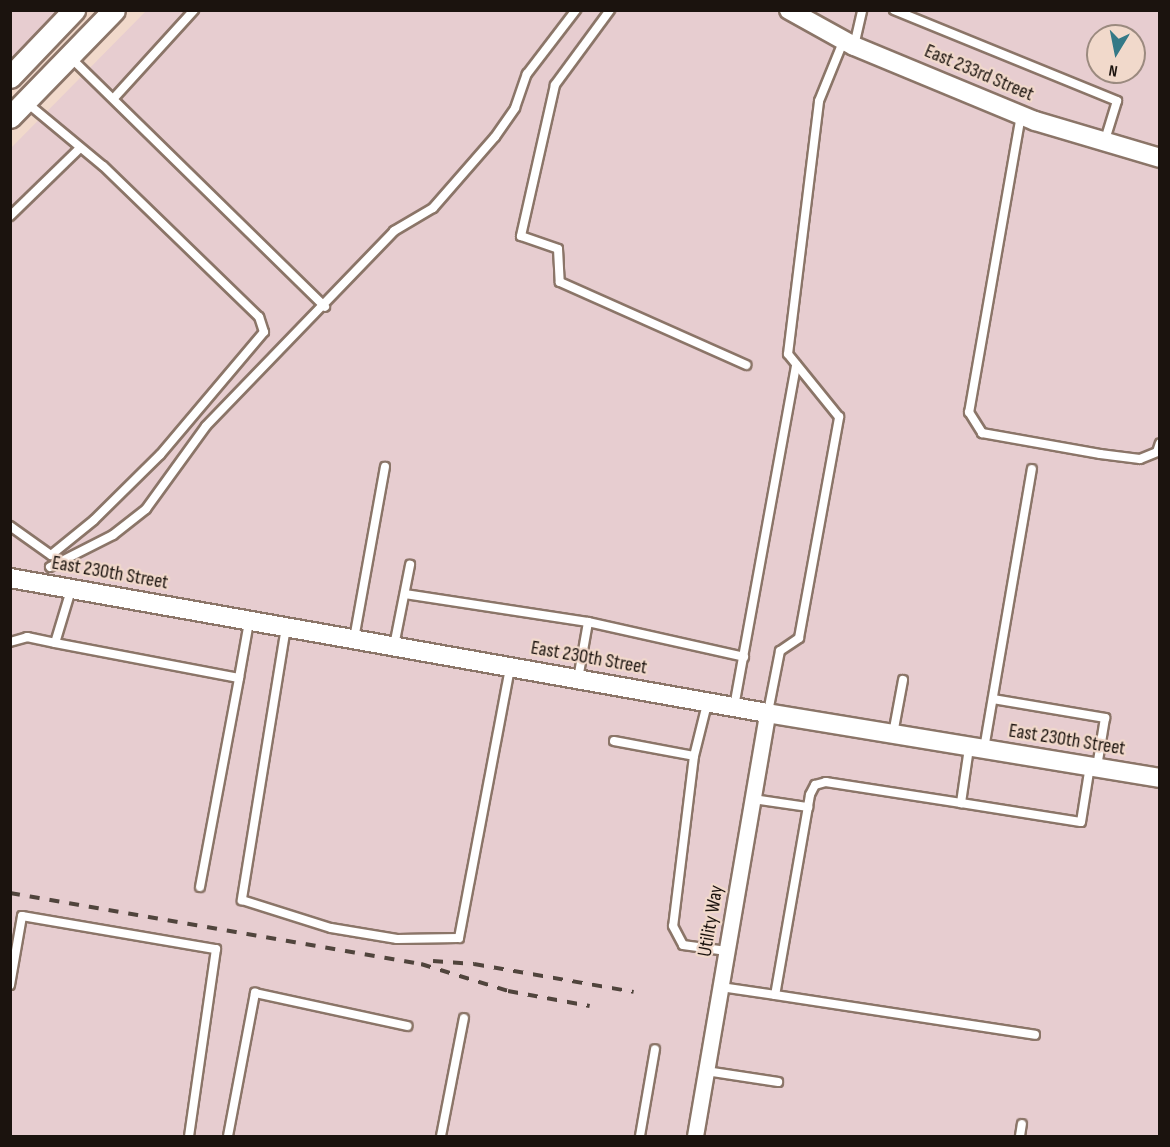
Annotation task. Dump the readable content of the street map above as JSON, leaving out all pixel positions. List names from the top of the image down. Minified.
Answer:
{"streets":{"street":["East 233rd Street","East 230th Street","Utility Way"]},"crossings":[["East 230th Street","Utility Way"]],"north":"bottom"}
